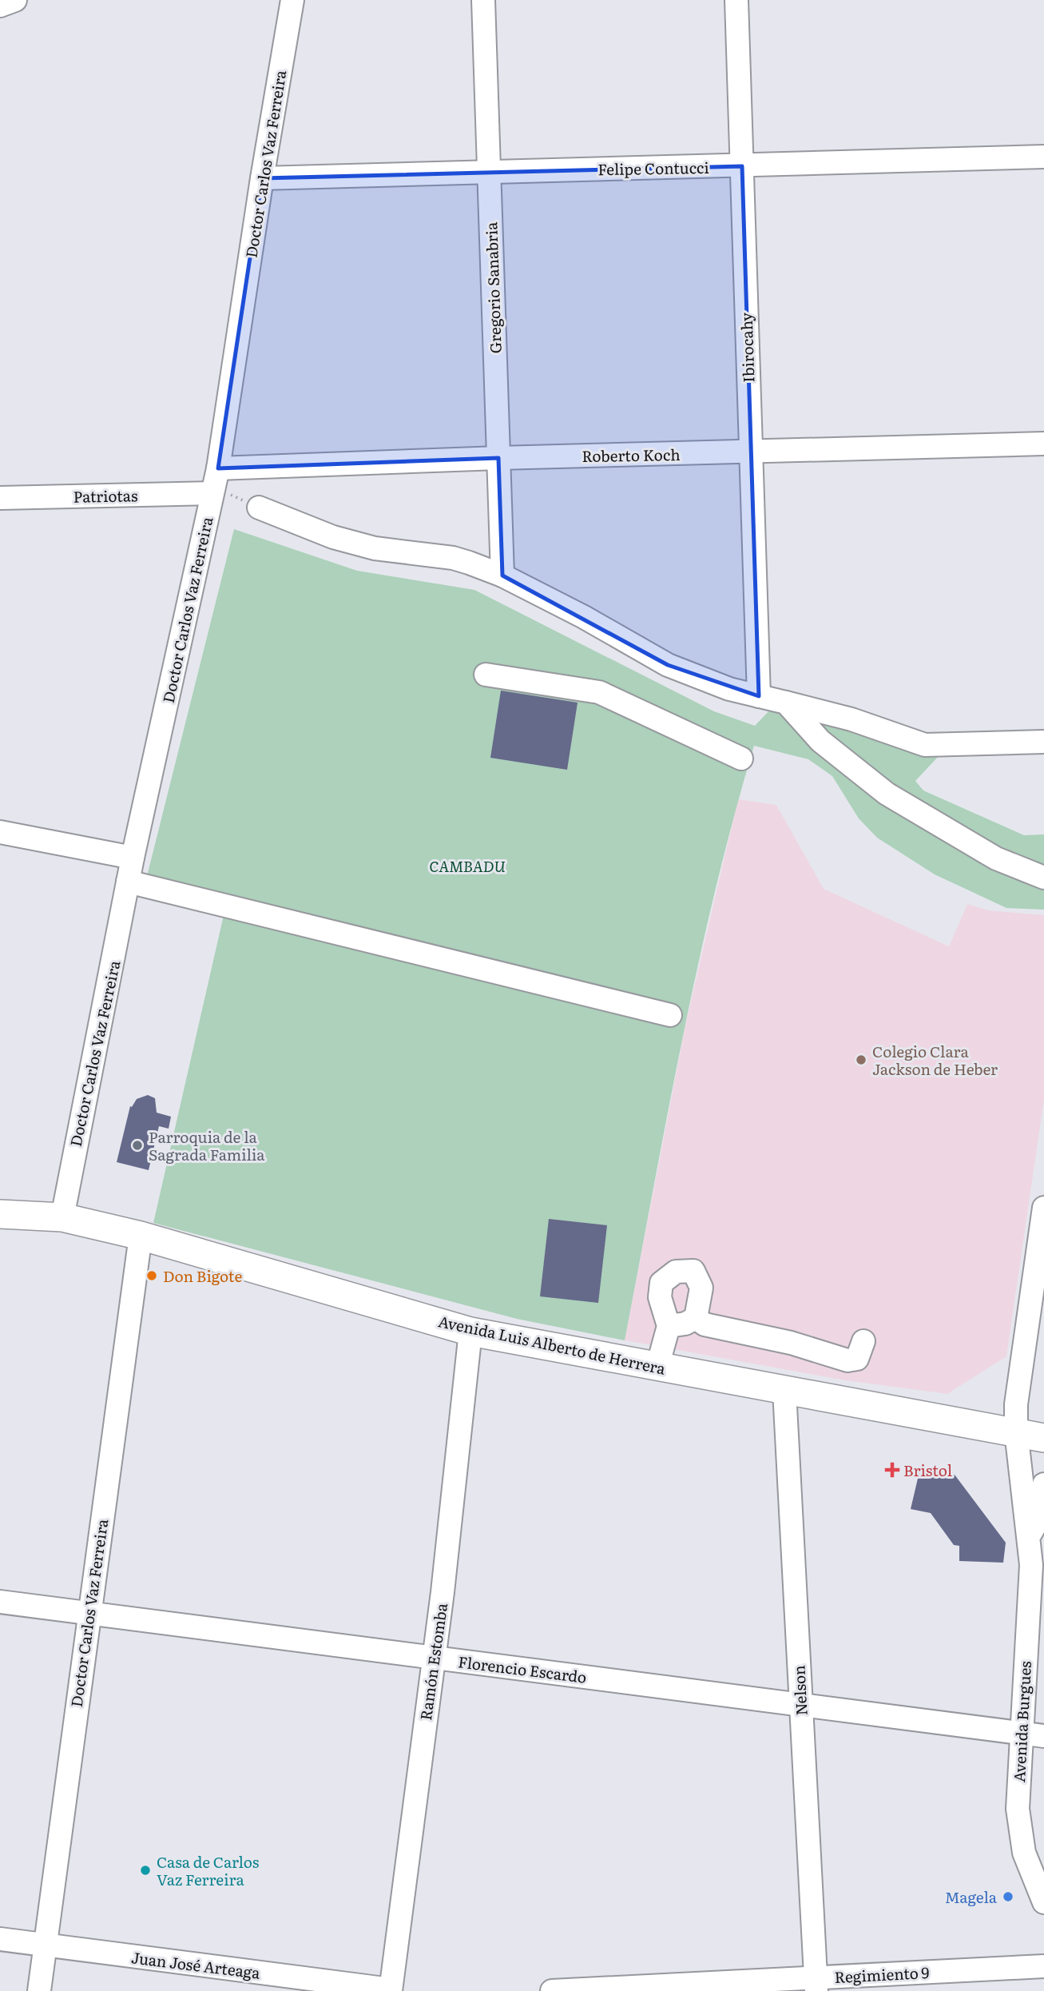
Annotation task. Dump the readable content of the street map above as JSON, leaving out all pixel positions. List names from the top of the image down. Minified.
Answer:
{"streets":{"main road":["Avenida Luis Alberto de Herrera"],"street":["Doctor Carlos Vaz Ferreira","Felipe Contucci","Gregorio Sanabria","Ibirocahy","Roberto Koch","Patriotas","Ramón Estomba","Florencio Escardo","Nelson","Avenida Burgues","Juan José Arteaga","Regimiento 9"]},"crossings":[["Doctor Carlos Vaz Ferreira","Felipe Contucci"],["Doctor Carlos Vaz Ferreira","Roberto Koch"],["Doctor Carlos Vaz Ferreira","Patriotas"],["Doctor Carlos Vaz Ferreira","Avenida Luis Alberto de Herrera"],["Doctor Carlos Vaz Ferreira","Florencio Escardo"],["Doctor Carlos Vaz Ferreira","Juan José Arteaga"],["Felipe Contucci","Gregorio Sanabria"],["Felipe Contucci","Ibirocahy"],["Gregorio Sanabria","Roberto Koch"],["Ibirocahy","Roberto Koch"],["Avenida Luis Alberto de Herrera","Ramón Estomba"],["Avenida Luis Alberto de Herrera","Nelson"],["Avenida Luis Alberto de Herrera","Avenida Burgues"],["Ramón Estomba","Florencio Escardo"],["Ramón Estomba","Juan José Arteaga"],["Florencio Escardo","Nelson"],["Florencio Escardo","Avenida Burgues"],["Nelson","Regimiento 9"]],"parks":["CAMBADU"],"places":{"other":["Colegio Clara Jackson de Heber","Parroquia de la Sagrada Familia","Don Bigote","Casa de Carlos Vaz Ferreira","Magela"],"health":["Bristol"]}}
